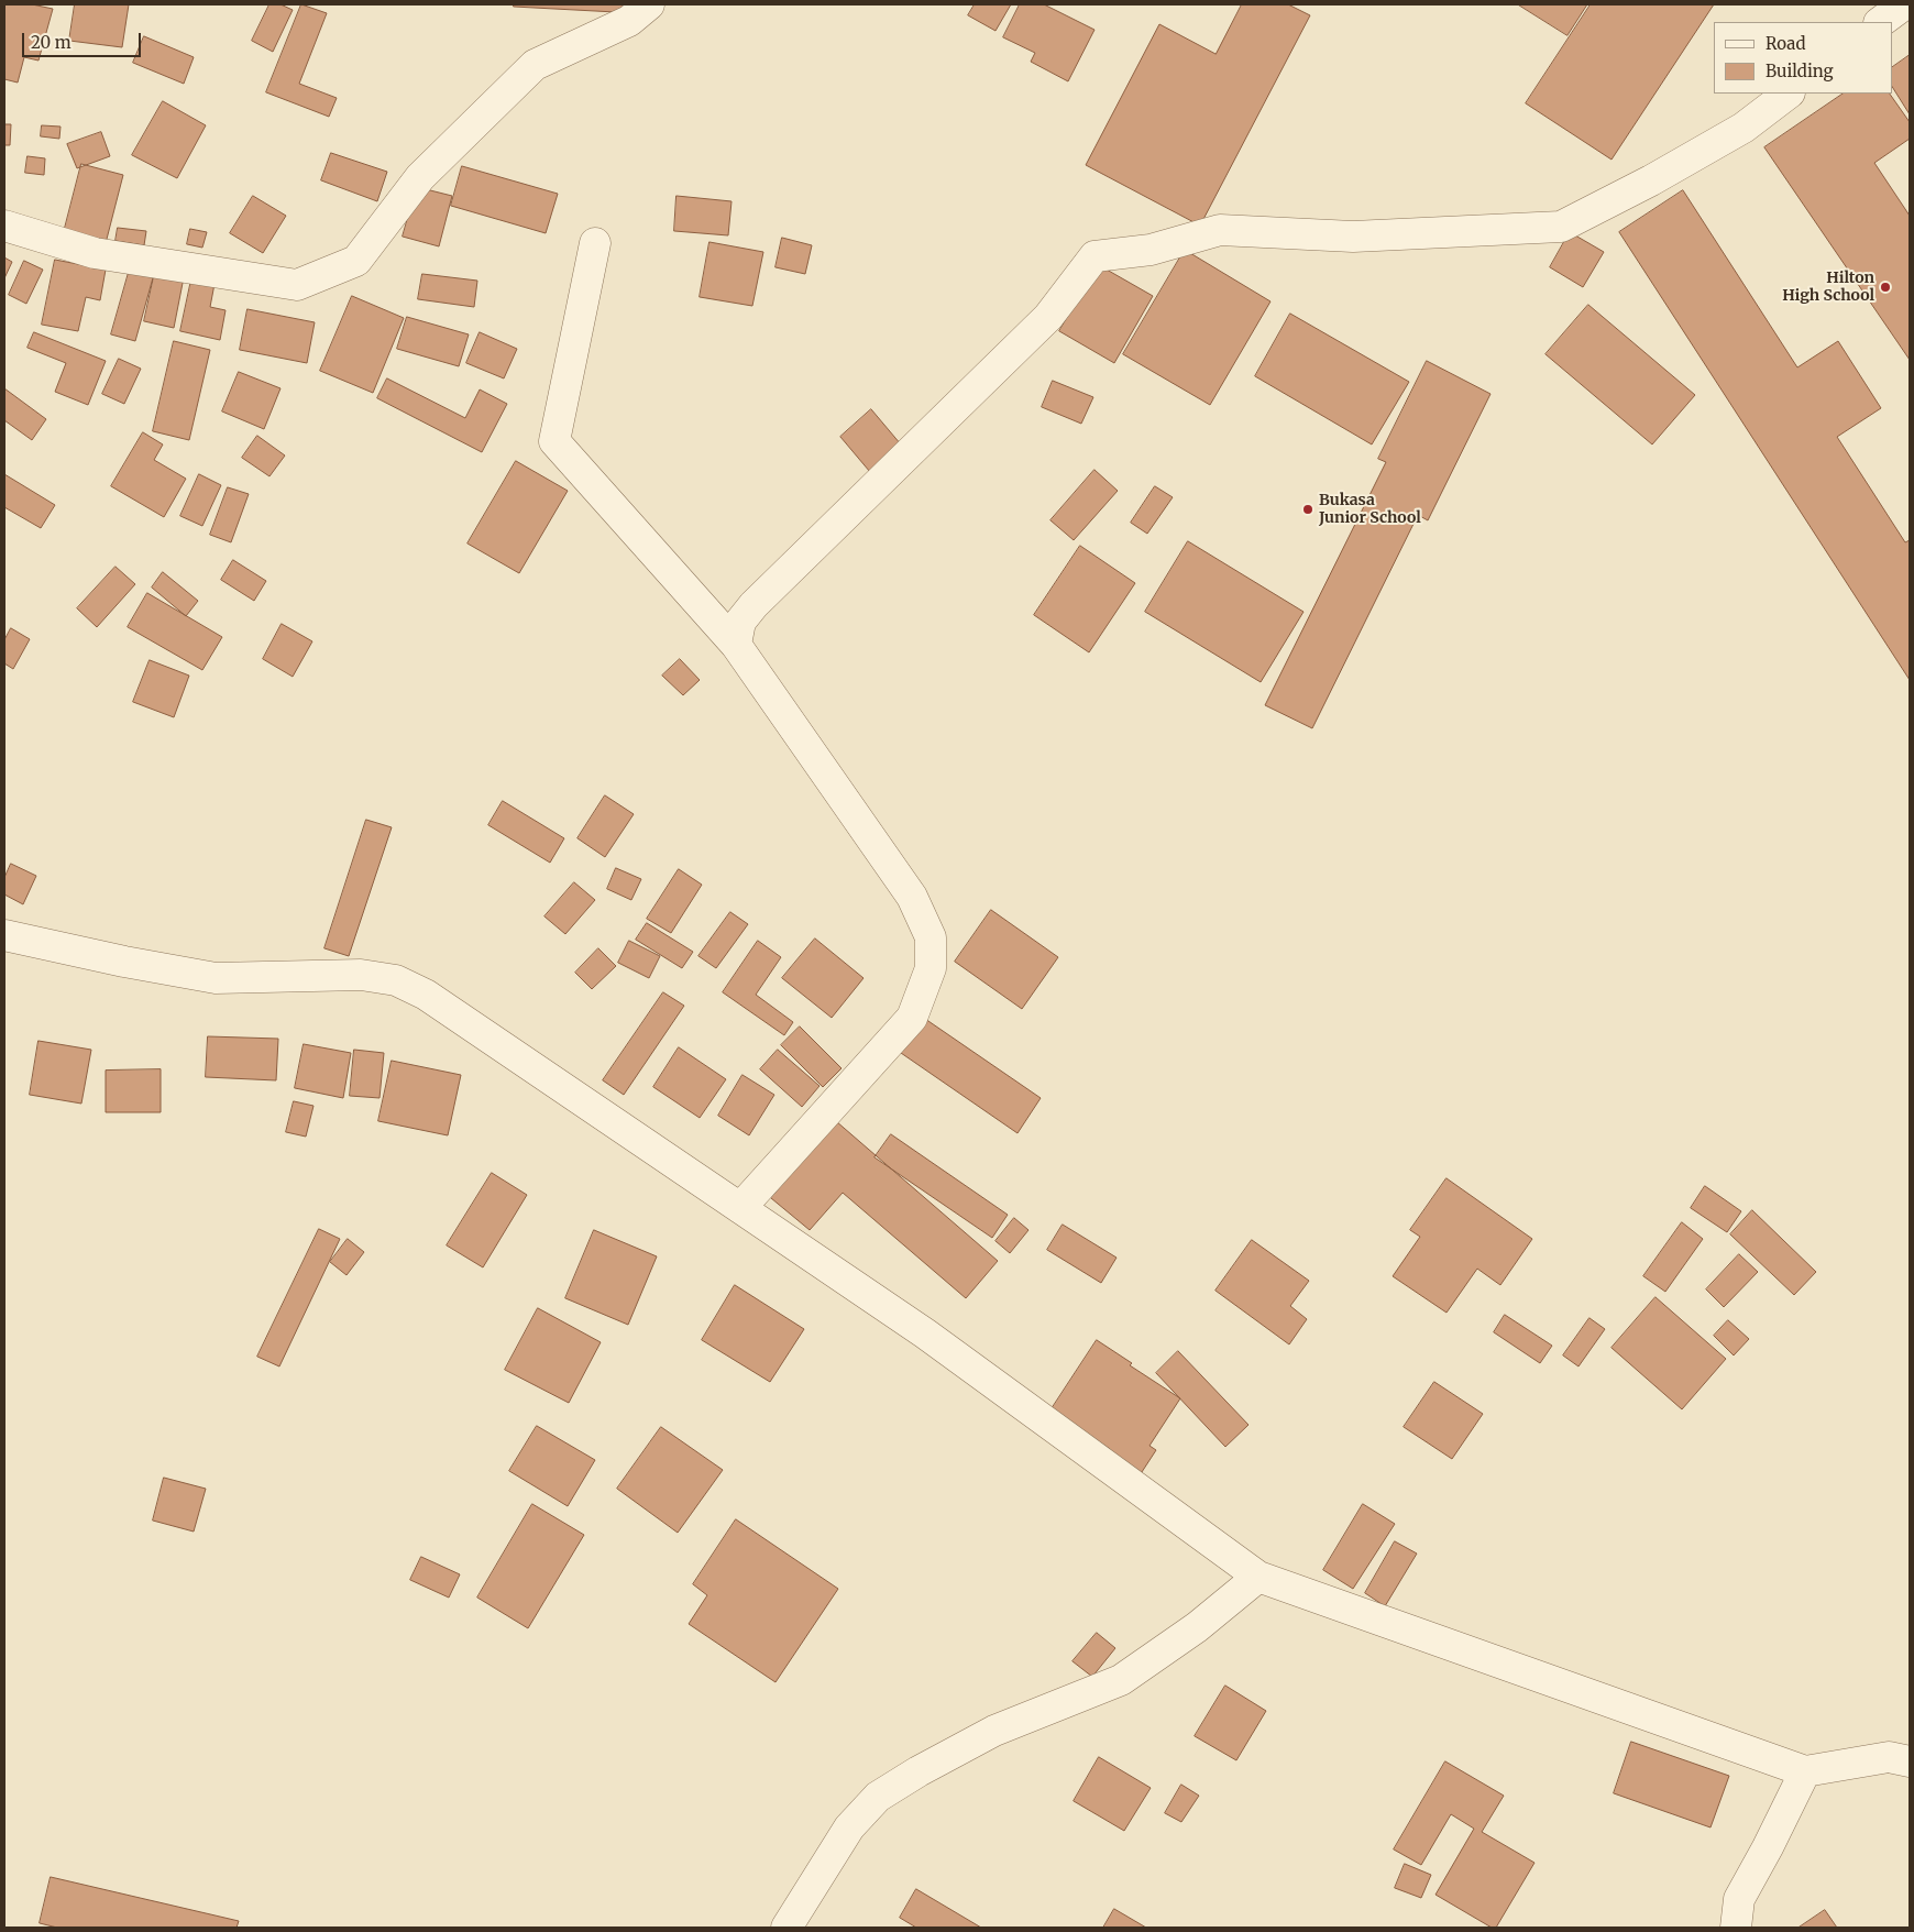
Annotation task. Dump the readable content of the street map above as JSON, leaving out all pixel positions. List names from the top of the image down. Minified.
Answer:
{"places":["Hilton High School","Bukasa Junior School"],"legend":["Road","Building"],"scale_bar":"20 m"}
